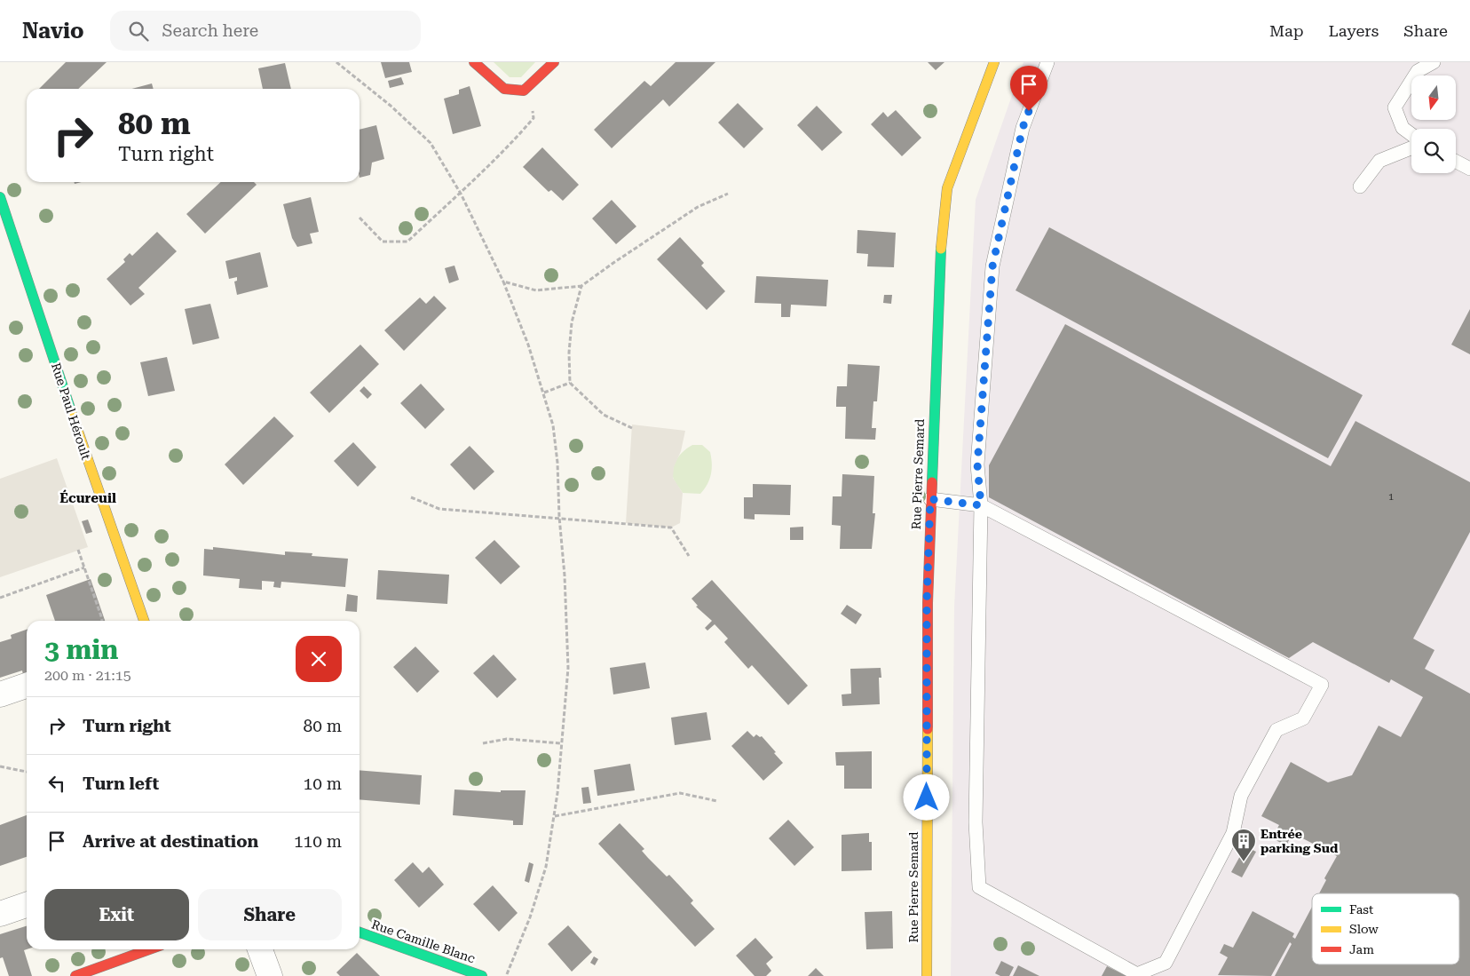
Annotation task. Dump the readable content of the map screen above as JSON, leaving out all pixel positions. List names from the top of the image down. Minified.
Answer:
{"streets":{"street":["Rue Paul Héroult","Rue Pierre Semard","Rue Camille Blanc"]},"districts":["Écureuil"],"places":{"building":["Entrée parking Sud"]},"house_numbers":["1"],"legend":["Fast","Slow","Jam"],"north":"bottom","page":{"header":"Navio","search":"Search here","nav":["Map","Layers","Share"],"turn":["80 m","Turn right"],"heading":["3 min","200 m · 21:15"],"list":[{"name":"Turn right","value":"80 m"},{"name":"Turn left","value":"10 m"},{"name":"Arrive at destination","value":"110 m"}],"buttons":["Exit","Share"]}}
